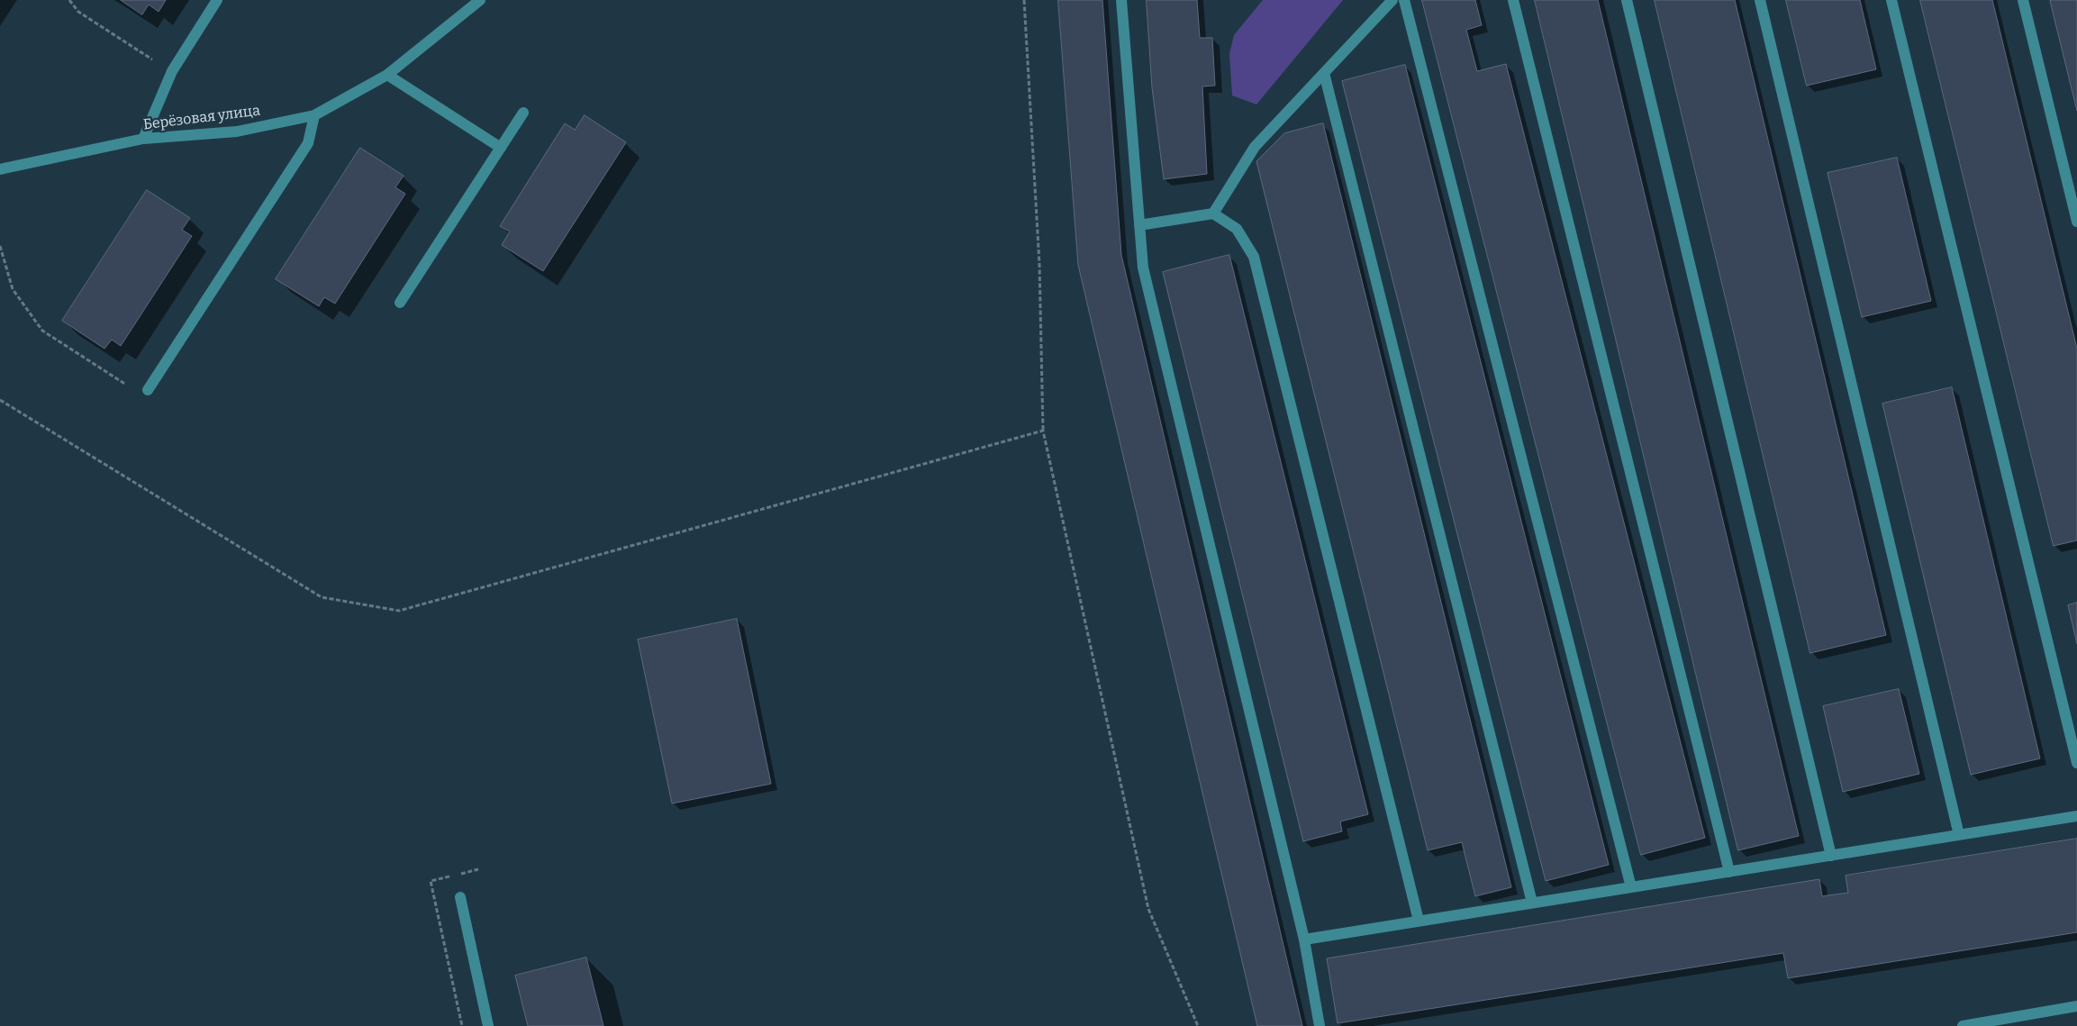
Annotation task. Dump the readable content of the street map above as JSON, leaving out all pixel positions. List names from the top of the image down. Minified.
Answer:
{"streets":{"street":["Берёзовая улица"]}}
